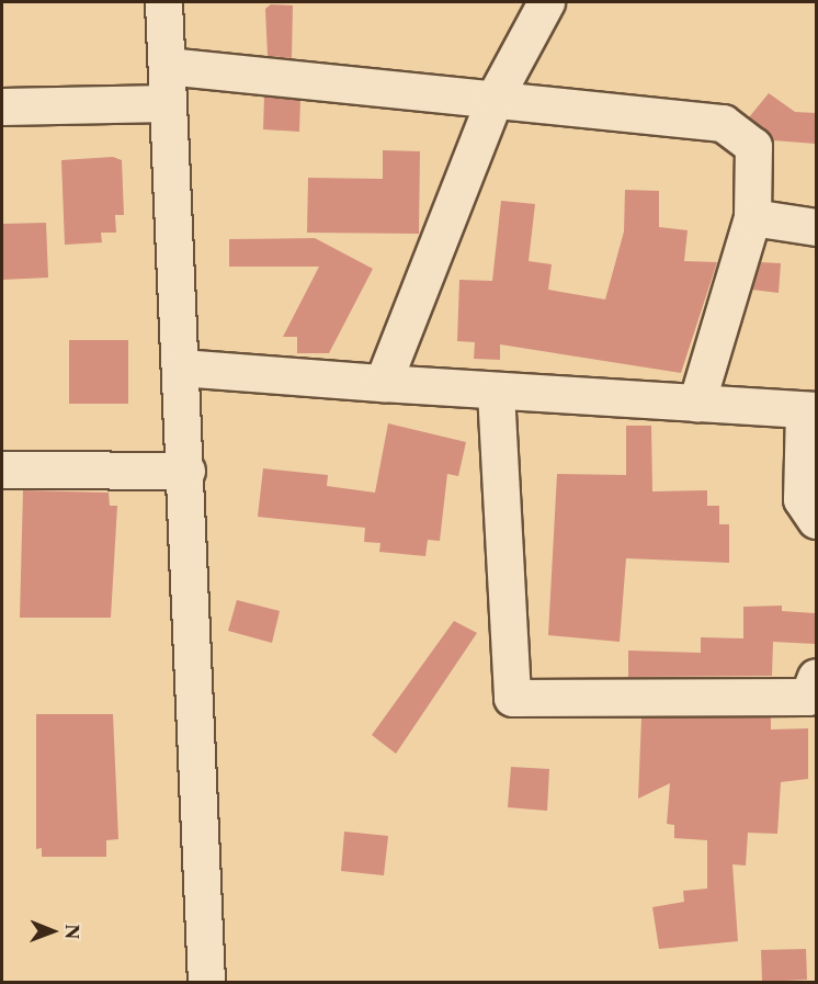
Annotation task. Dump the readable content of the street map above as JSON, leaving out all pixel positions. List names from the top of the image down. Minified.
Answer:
{"north":"right"}
